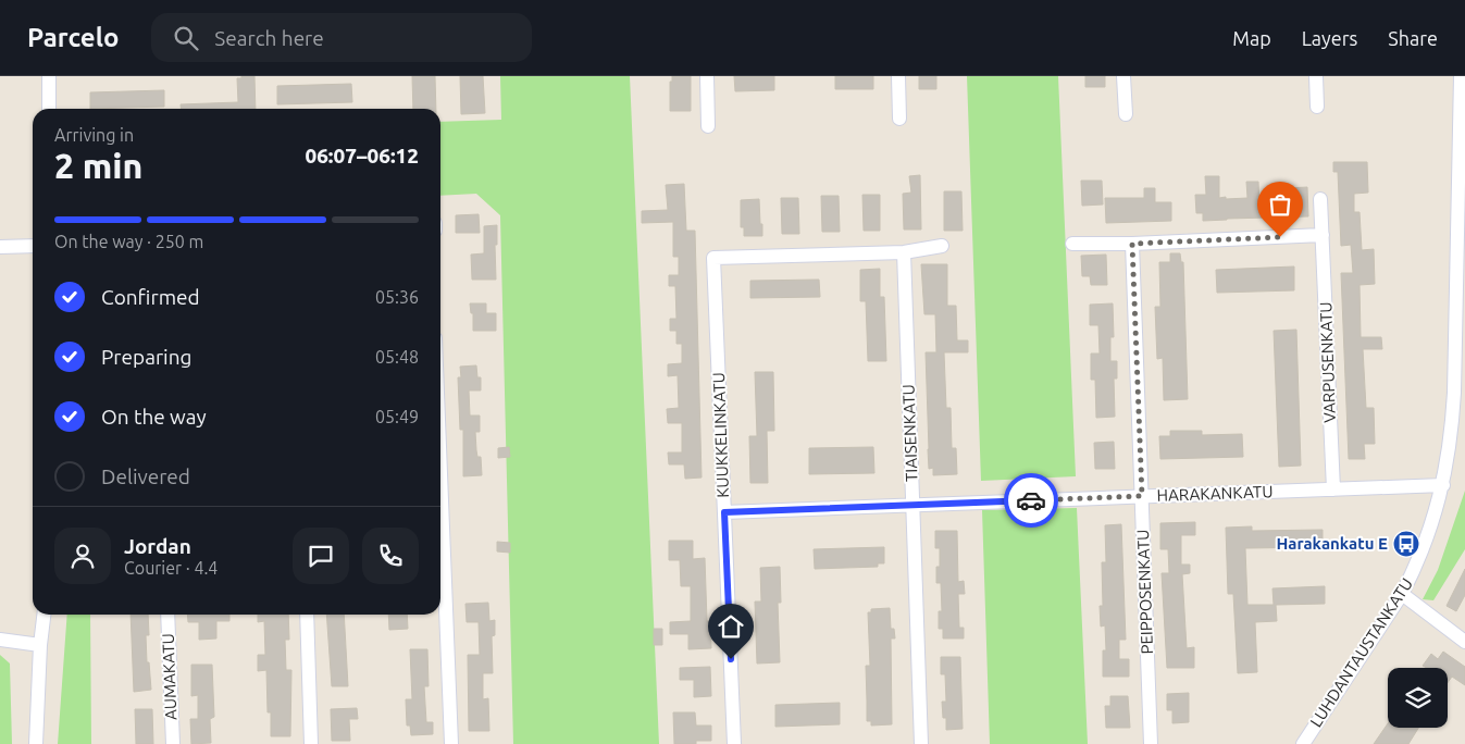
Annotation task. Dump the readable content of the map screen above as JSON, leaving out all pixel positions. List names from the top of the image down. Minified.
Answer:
{"streets":{"street":["VARPUSENKATU","TIAISENKATU","KUUKKELINKATU","HARAKANKATU","PEIPPOSENKATU","LUHDANTAUSTANKATU","AUMAKATU"]},"crossings":[["VARPUSENKATU","HARAKANKATU"],["TIAISENKATU","KUUKKELINKATU"],["TIAISENKATU","HARAKANKATU"],["KUUKKELINKATU","HARAKANKATU"],["HARAKANKATU","PEIPPOSENKATU"],["HARAKANKATU","LUHDANTAUSTANKATU"]],"places":{"bus stop":["Harakankatu E"]},"page":{"header":"Parcelo","search":"Search here","nav":["Map","Layers","Share"],"heading":["2 min","Arriving in","06:07–06:12"],"panel":["Jordan","Courier · 4.4"],"bar":"On the way · 250 m","list":[["Confirmed","05:36"],["Preparing","05:48"],["On the way","05:49"],"Delivered"]}}
